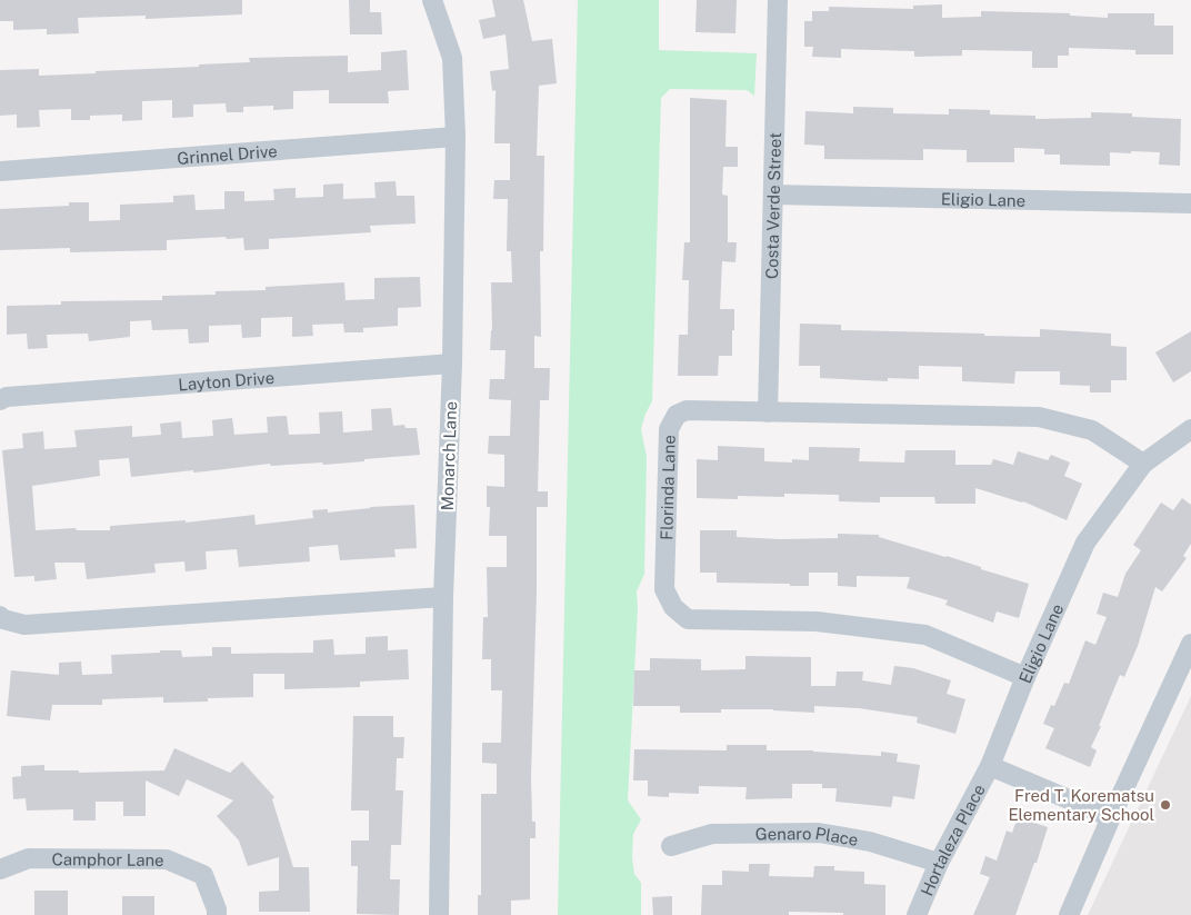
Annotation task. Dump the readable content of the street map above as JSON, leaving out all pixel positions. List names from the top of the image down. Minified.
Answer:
{"streets":{"street":["Grinnel Drive","Eligio Lane","Costa Verde Street","Layton Drive","Monarch Lane","Florinda Lane","Genaro Place","Hortaleza Place","Camphor Lane"]},"crossings":[["Grinnel Drive","Monarch Lane"],["Eligio Lane","Costa Verde Street"],["Eligio Lane","Florinda Lane"],["Eligio Lane","Hortaleza Place"],["Costa Verde Street","Florinda Lane"],["Layton Drive","Monarch Lane"],["Genaro Place","Hortaleza Place"]],"places":["Fred T. Korematsu Elementary School"]}
